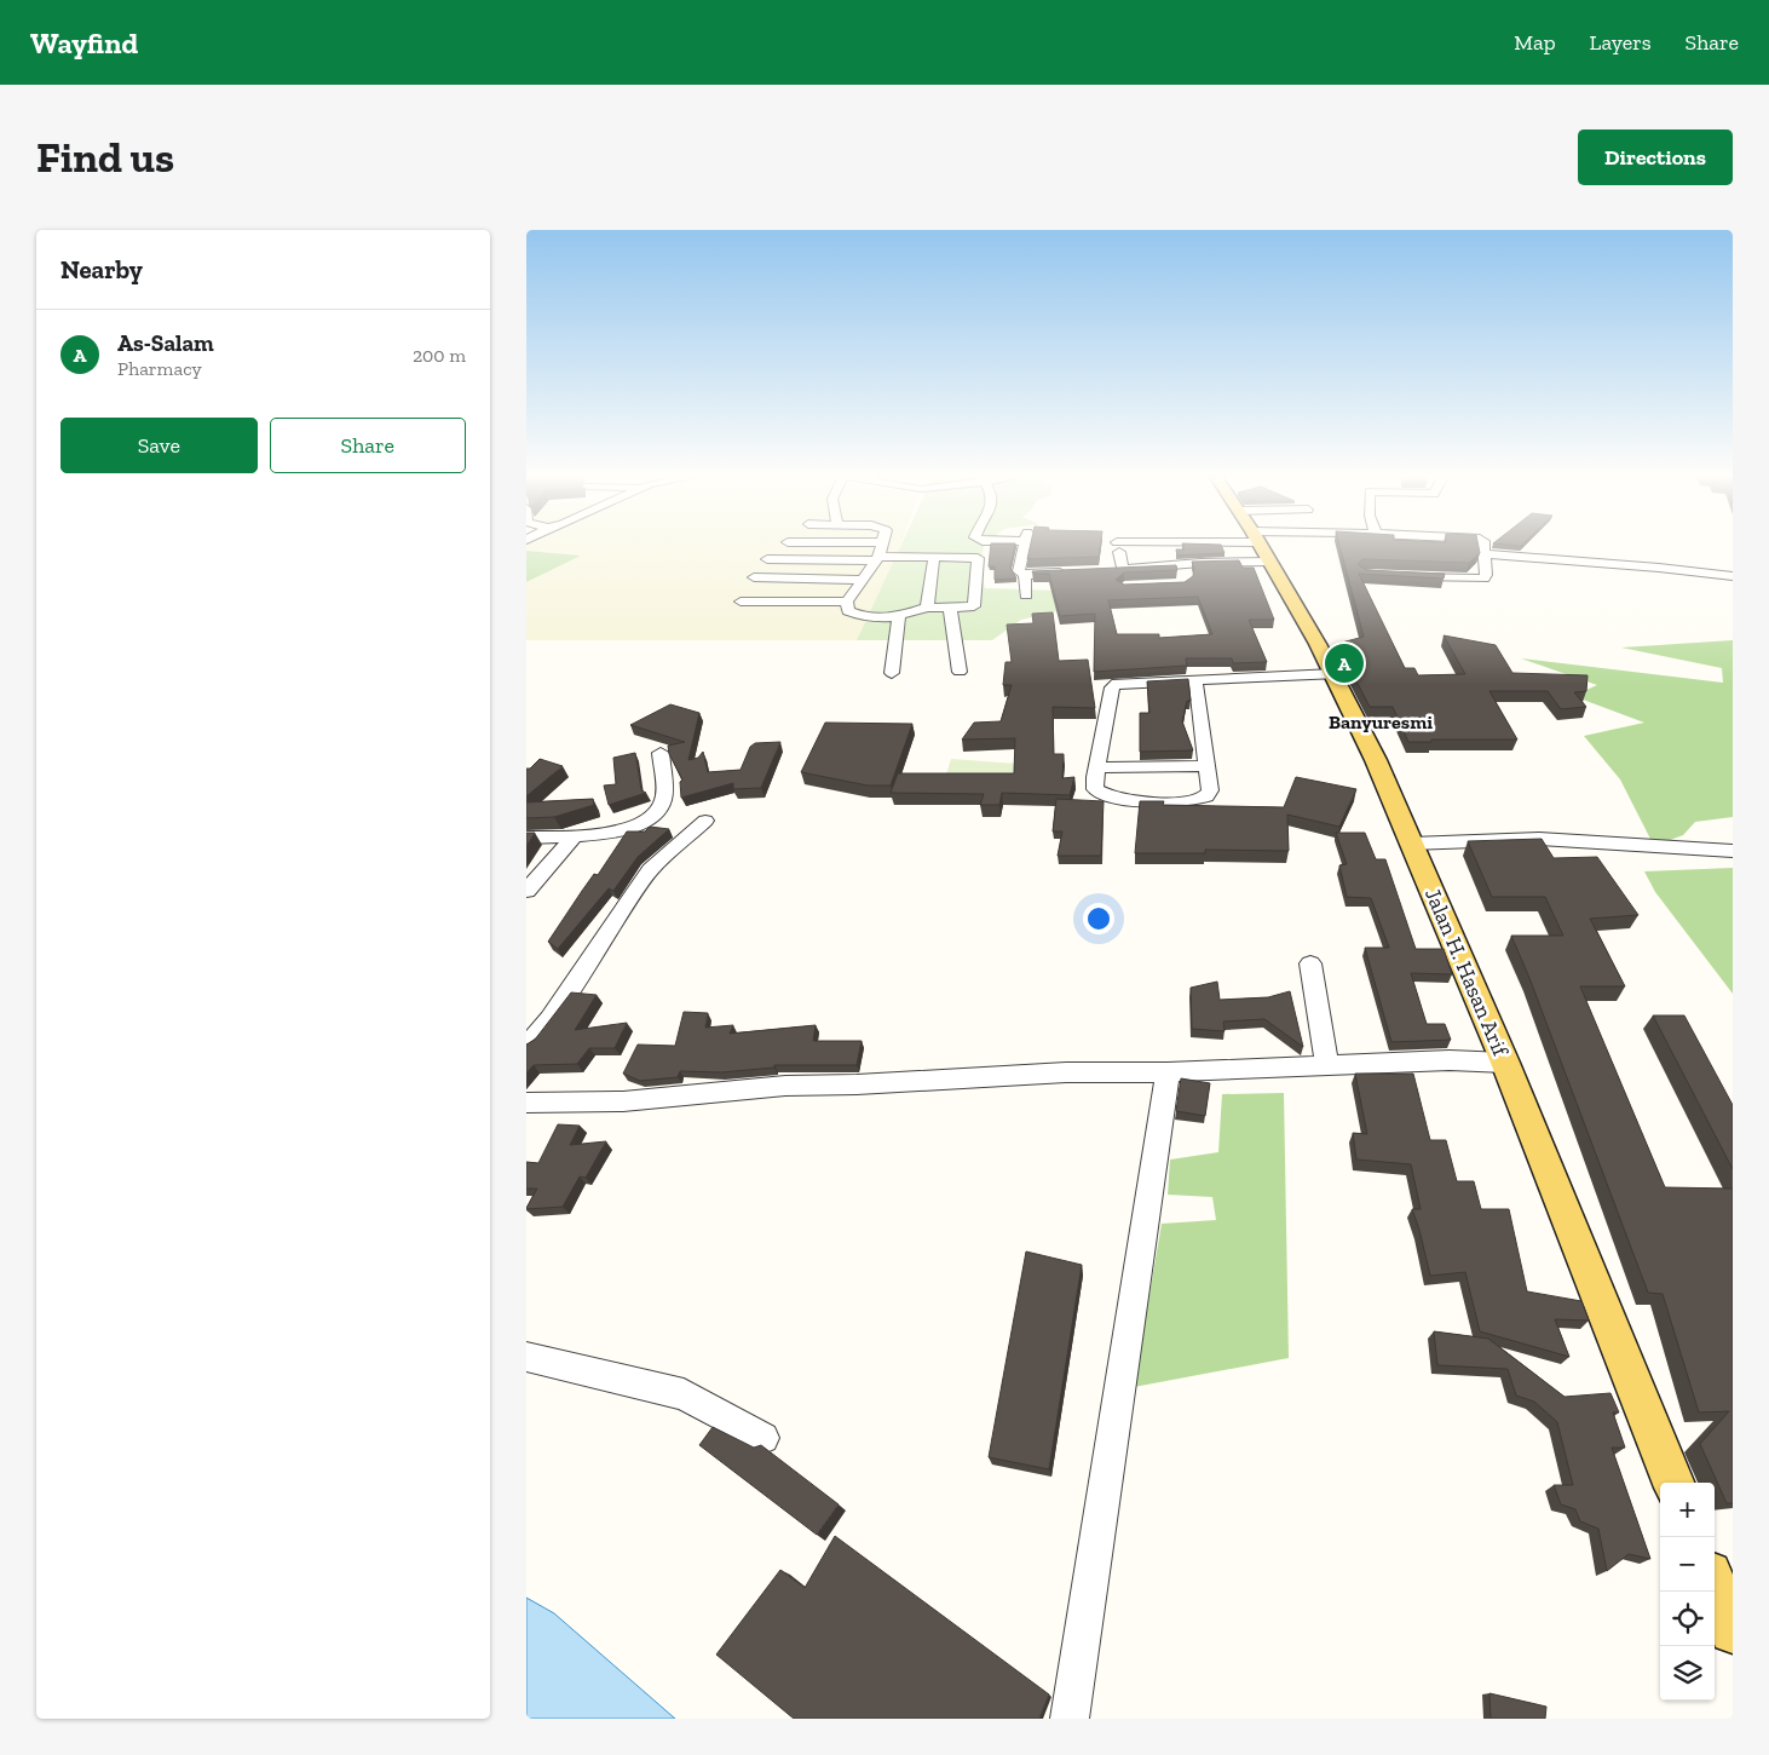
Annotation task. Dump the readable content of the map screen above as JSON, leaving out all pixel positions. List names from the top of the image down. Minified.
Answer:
{"streets":{"main road":["Jalan H. Hasan Arif"]},"districts":["Banyuresmi"],"page":{"header":"Wayfind","nav":["Map","Layers","Share"],"buttons":["Directions",["Save","Share"]],"title":"Find us","heading":"Nearby","list":[{"mark":"A","name":"As-Salam","note":"Pharmacy","value":"200 m"}],"pins":"A","map_buttons":["+","−"]}}
